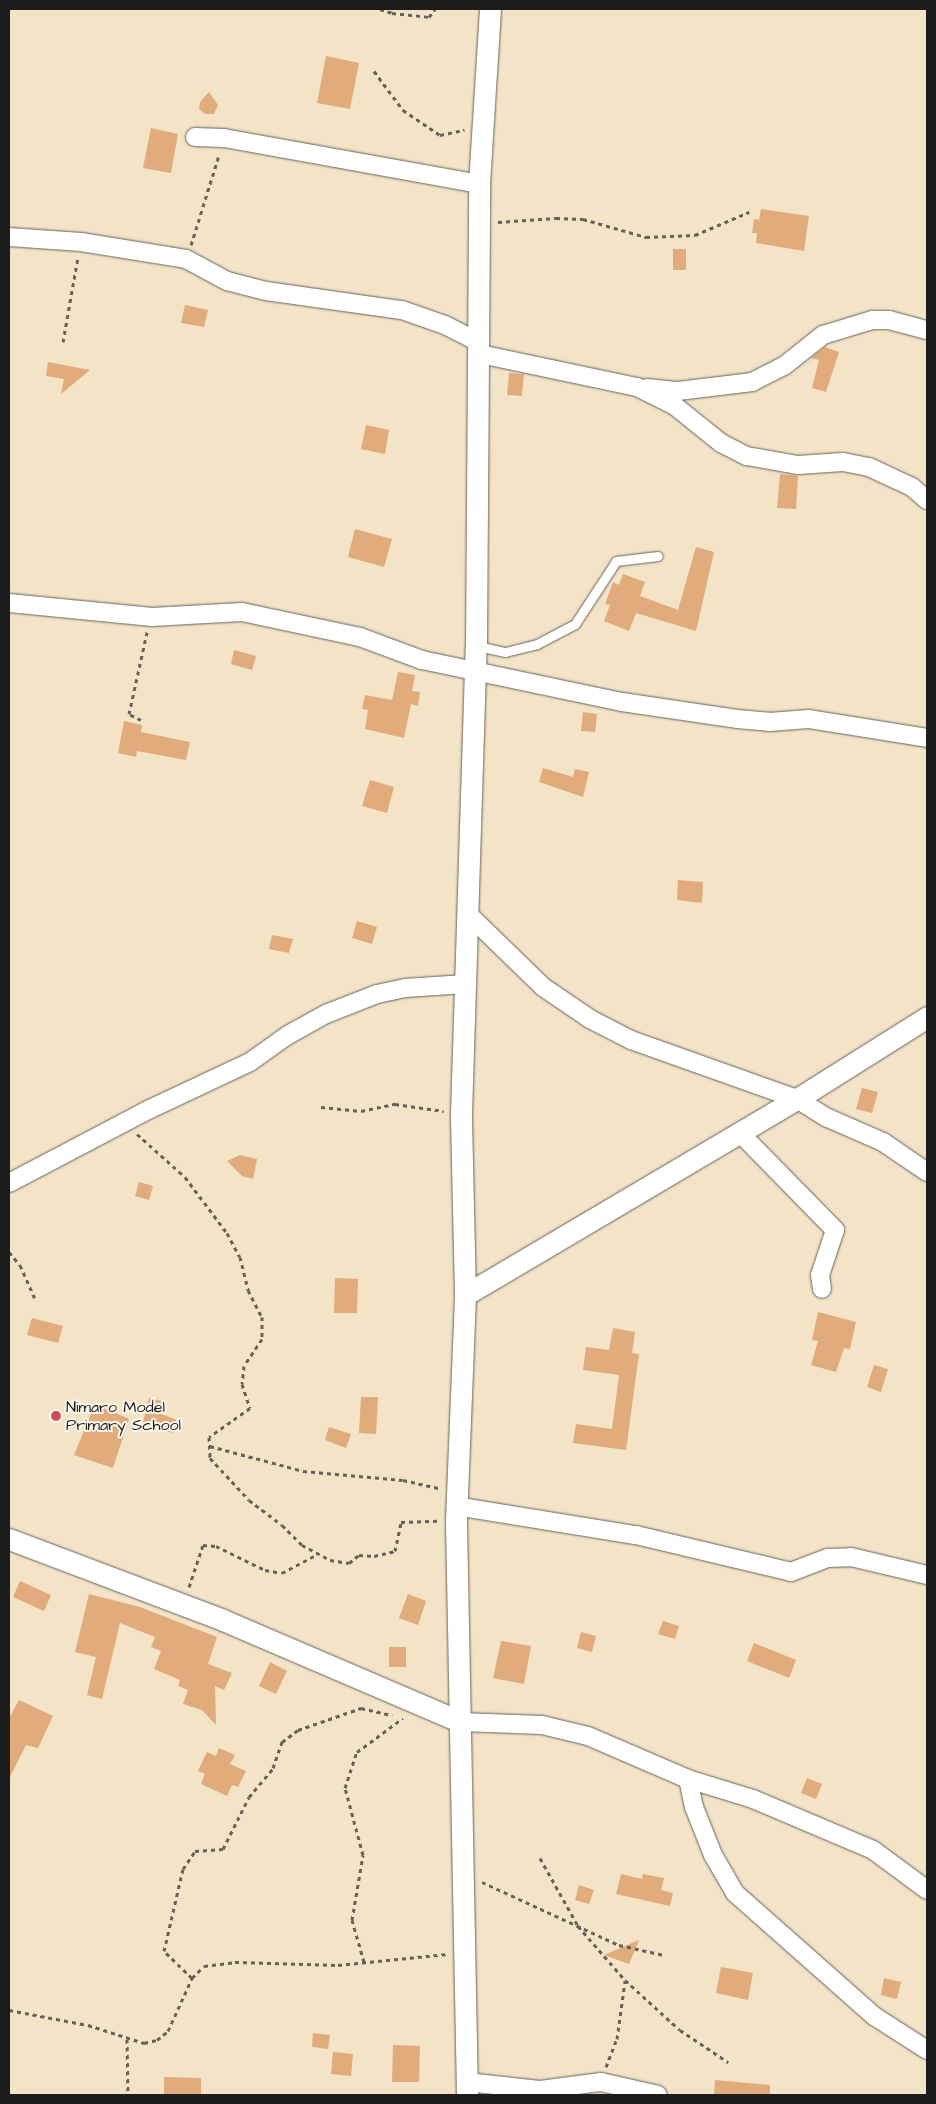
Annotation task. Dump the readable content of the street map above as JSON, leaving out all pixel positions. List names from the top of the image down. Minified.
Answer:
{"places":["Nimaro Model Primary School"]}
